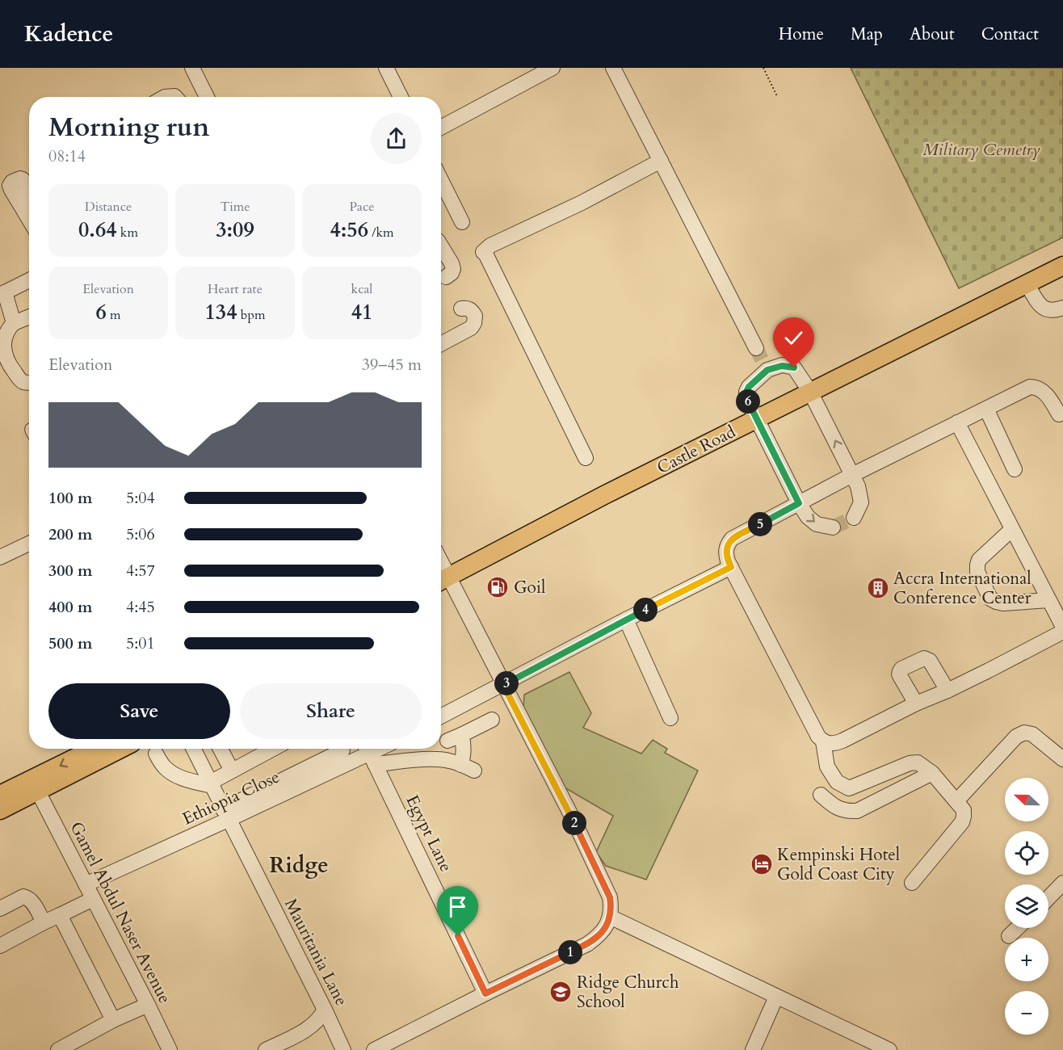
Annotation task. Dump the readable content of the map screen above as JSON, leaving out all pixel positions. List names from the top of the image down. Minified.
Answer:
{"streets":{"main road":["Castle Road"],"street":["Ethiopia Close","Egypt Lane","Gamel Abdul Naser Avenue","Mauritania Lane"]},"crossings":[["Ethiopia Close","Egypt Lane"],["Ethiopia Close","Gamel Abdul Naser Avenue"],["Ethiopia Close","Mauritania Lane"]],"districts":["Ridge"],"parks":["Military Cemetry"],"places":{"fuel station":["Goil"],"building":["Accra International Conference Center"],"hotel":["Kempinski Hotel Gold Coast City"],"school or university":["Ridge Church School"]},"north":"left","page":{"header":"Kadence","nav":["Home","Map","About","Contact"],"heading":["Morning run","08:14"],"stats":[["Distance","0.64 km"],["Time","3:09"],["Pace","4:56 /km"],["Elevation","6 m"],["Heart rate","134 bpm"],["kcal","41"]],"chart":["Elevation","39–45 m"],"pins":["6","5","4","3","2","1"],"list":[{"name":"100 m","note":"5:04"},{"name":"200 m","note":"5:06"},{"name":"300 m","note":"4:57"},{"name":"400 m","note":"4:45"},{"name":"500 m","note":"5:01"}],"buttons":["Save","Share"],"map_buttons":["+","−"]}}
